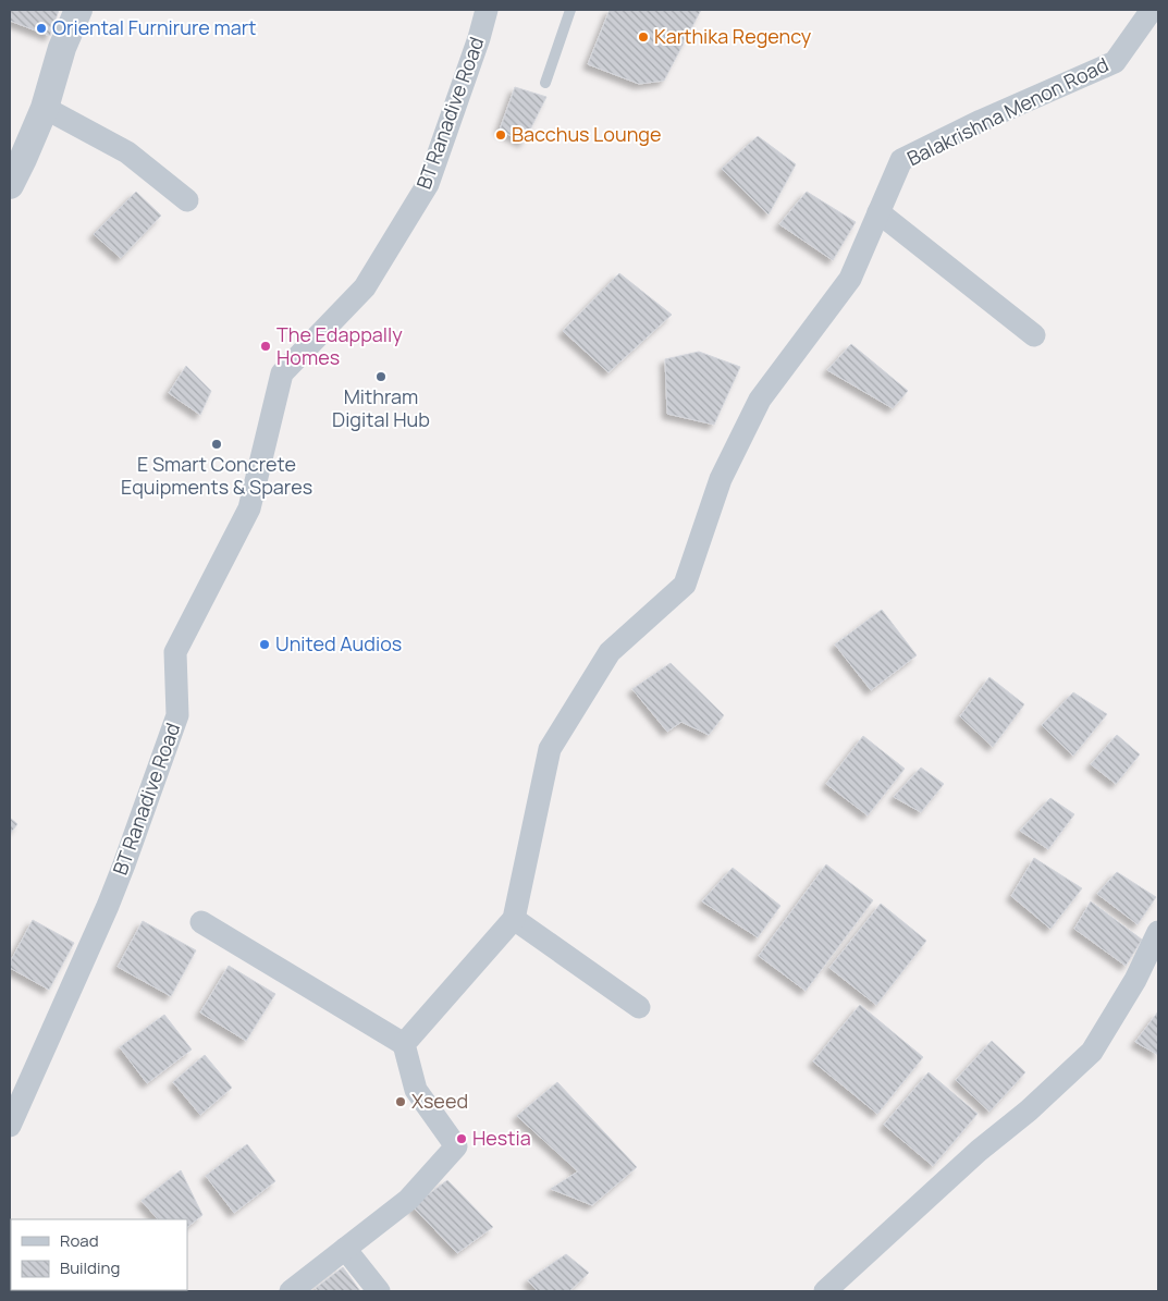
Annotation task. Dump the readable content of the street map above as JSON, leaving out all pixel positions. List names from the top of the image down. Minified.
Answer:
{"streets":{"street":["Balakrishna Menon Road","BT Ranadive Road"]},"places":["Oriental Furnirure mart","Karthika Regency","Bacchus Lounge","The Edappally Homes","Mithram Digital Hub","E Smart Concrete Equipments & Spares","United Audios","Xseed","Hestia"],"legend":["Road","Building"]}
